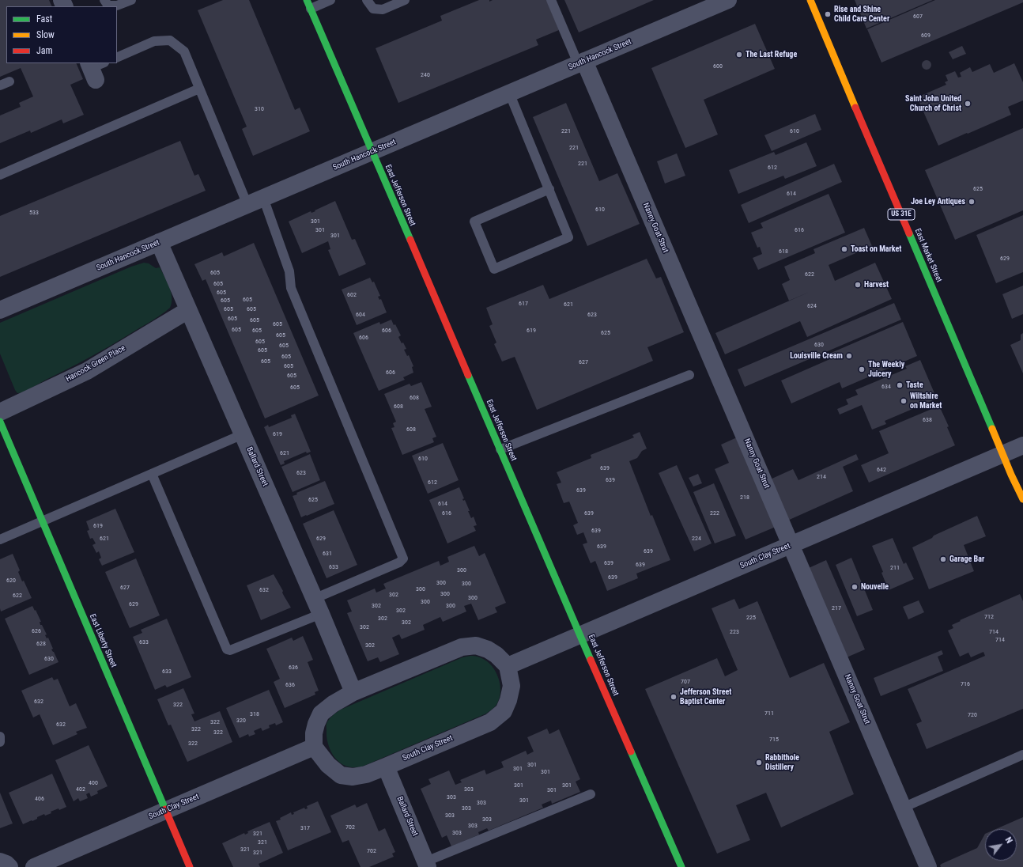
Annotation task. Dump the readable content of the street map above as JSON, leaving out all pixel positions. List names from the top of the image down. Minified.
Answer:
{"streets":{"street":["South Hancock Street","East Jefferson Street","US 31E","Nanny Goat Strut","East Market Street","Hancock Green Place","Ballard Street","South Clay Street","East Liberty Street"]},"crossings":[["South Hancock Street","East Jefferson Street"],["South Hancock Street","Nanny Goat Strut"],["South Hancock Street","Ballard Street"],["East Jefferson Street","South Clay Street"],["Nanny Goat Strut","South Clay Street"],["East Market Street","South Clay Street"],["Hancock Green Place","Ballard Street"],["Ballard Street","South Clay Street"],["South Clay Street","East Liberty Street"]],"places":["Rise and Shine Child Care Center","The Last Refuge","Saint John United Church of Christ","Joe Ley Antiques","Toast on Market","Harvest","Louisville Cream","The Weekly Juicery","Taste","Wiltshire on Market","Garage Bar","Nouvelle","Jefferson Street Baptist Center","Rabbithole Distillery"],"house_numbers":["607","609","600","240","310","221","610","221","221","612","625","614","610","533","301","301","616","301","618","629","605","622","605","605","602","605","605","617","621","624","605","605","604","623","605","605","605","605","605","606","619","625","605","606","605","630","605","605","605","605","627","605","606","605","634","605","608","608","638","608","619","621","610","639","642","623","214","639","612","639","218","625","614","616","639","222","619","639","621","629","224","639","639","631","639","639","633","211","300","639","620","300","300","627","300","632","300","302","622","300","300","629","302","300","217","302","712","225","302","302","302","626","223","714","714","633","628","302","630","636","633","707","716","636","632","322","711","318","720","320","322","632","322","322","715","322","301","301","301","400","301","301","402","303","301","303","406","301","303","303","303","303","303","702","317","303","321","321","321","702","321"],"legend":["Fast","Slow","Jam"],"north":"top right"}
